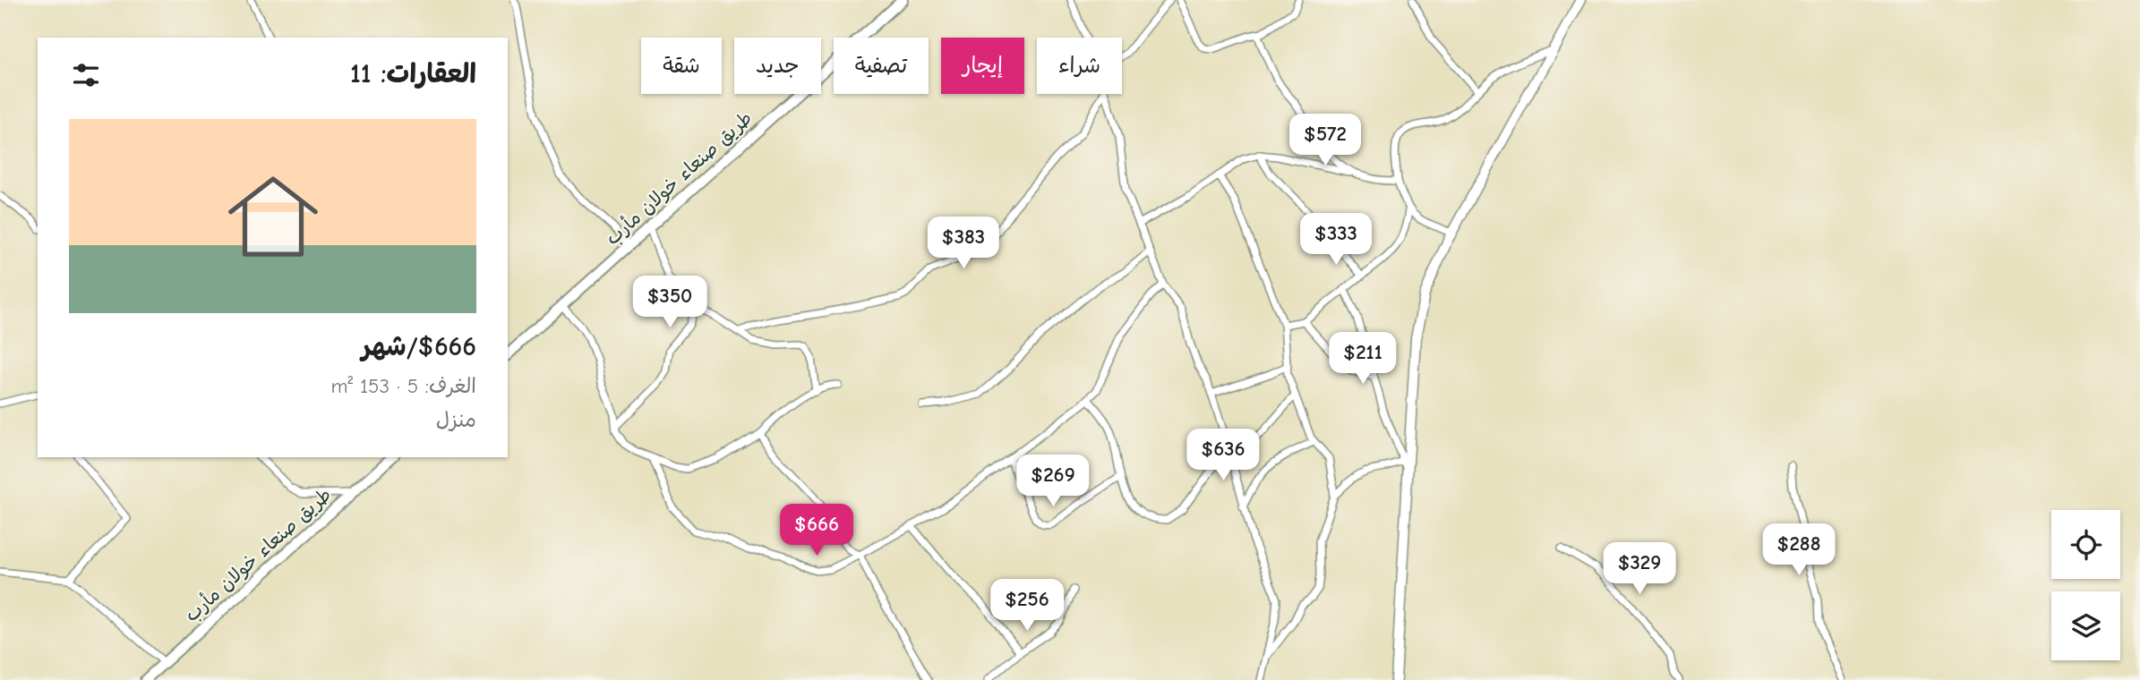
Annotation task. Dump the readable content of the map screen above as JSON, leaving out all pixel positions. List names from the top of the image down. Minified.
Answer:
{"streets":{"main road":["طريق صنعاء خولان مأرب"]},"page":{"chip":["شراء","إيجار","تصفية","جديد","شقة"],"heading":"العقارات: 11","list":[{"name":"$666/شهر","note":"الغرف: 5 · 153 m² · منزل"}],"price":["$572","$333","$383","$350","$211","$636","$269","$666","$288","$329","$256"]}}
